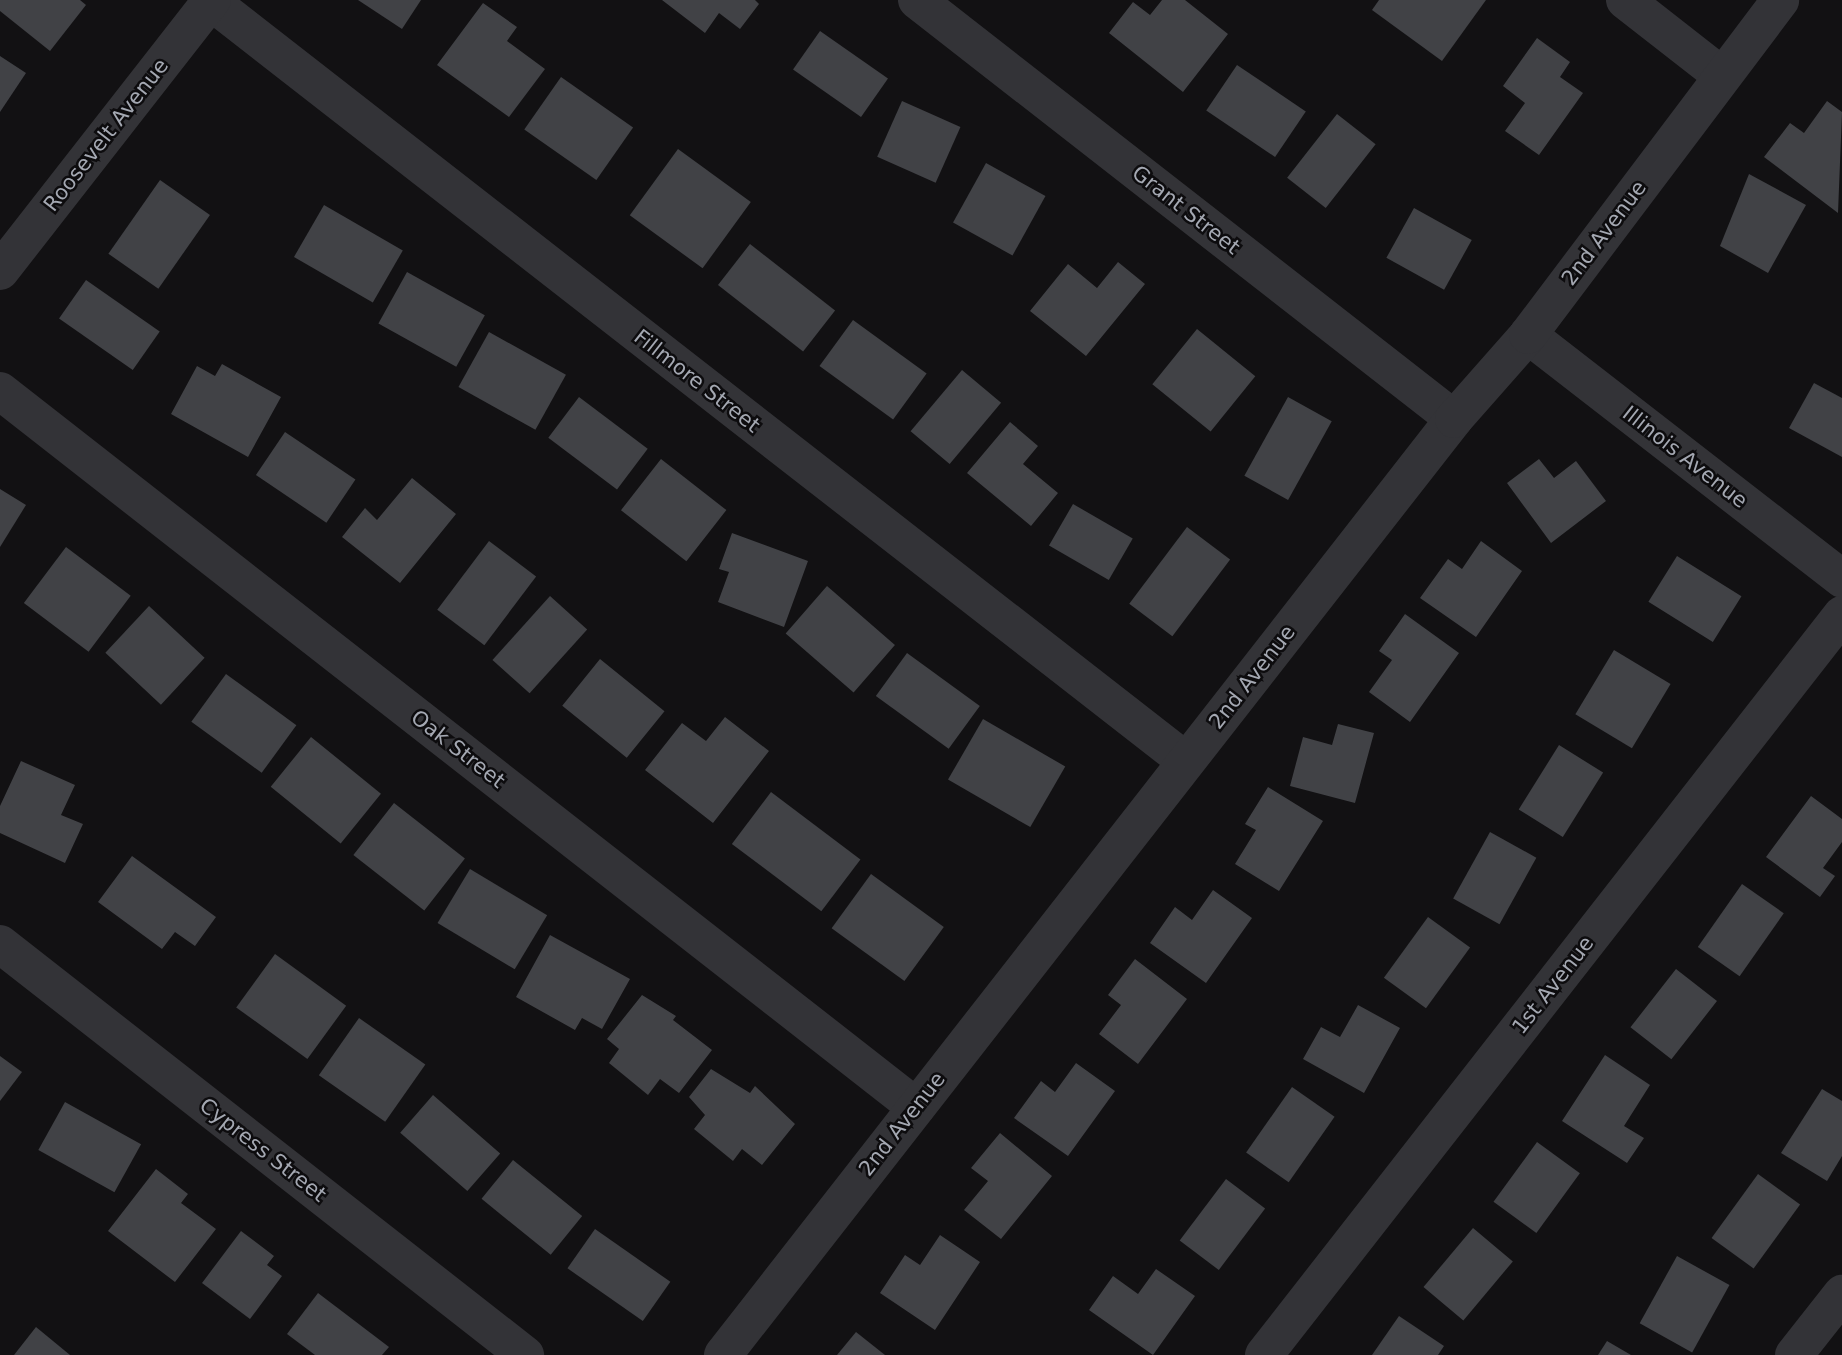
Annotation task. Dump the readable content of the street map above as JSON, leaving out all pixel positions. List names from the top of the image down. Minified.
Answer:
{"streets":{"street":["Roosevelt Avenue","Grant Street","2nd Avenue","Fillmore Street","Illinois Avenue","Oak Street","1st Avenue","Cypress Street"]},"crossings":[["Roosevelt Avenue","Fillmore Street"],["Grant Street","2nd Avenue"],["2nd Avenue","Fillmore Street"],["2nd Avenue","Illinois Avenue"],["2nd Avenue","Oak Street"]]}
